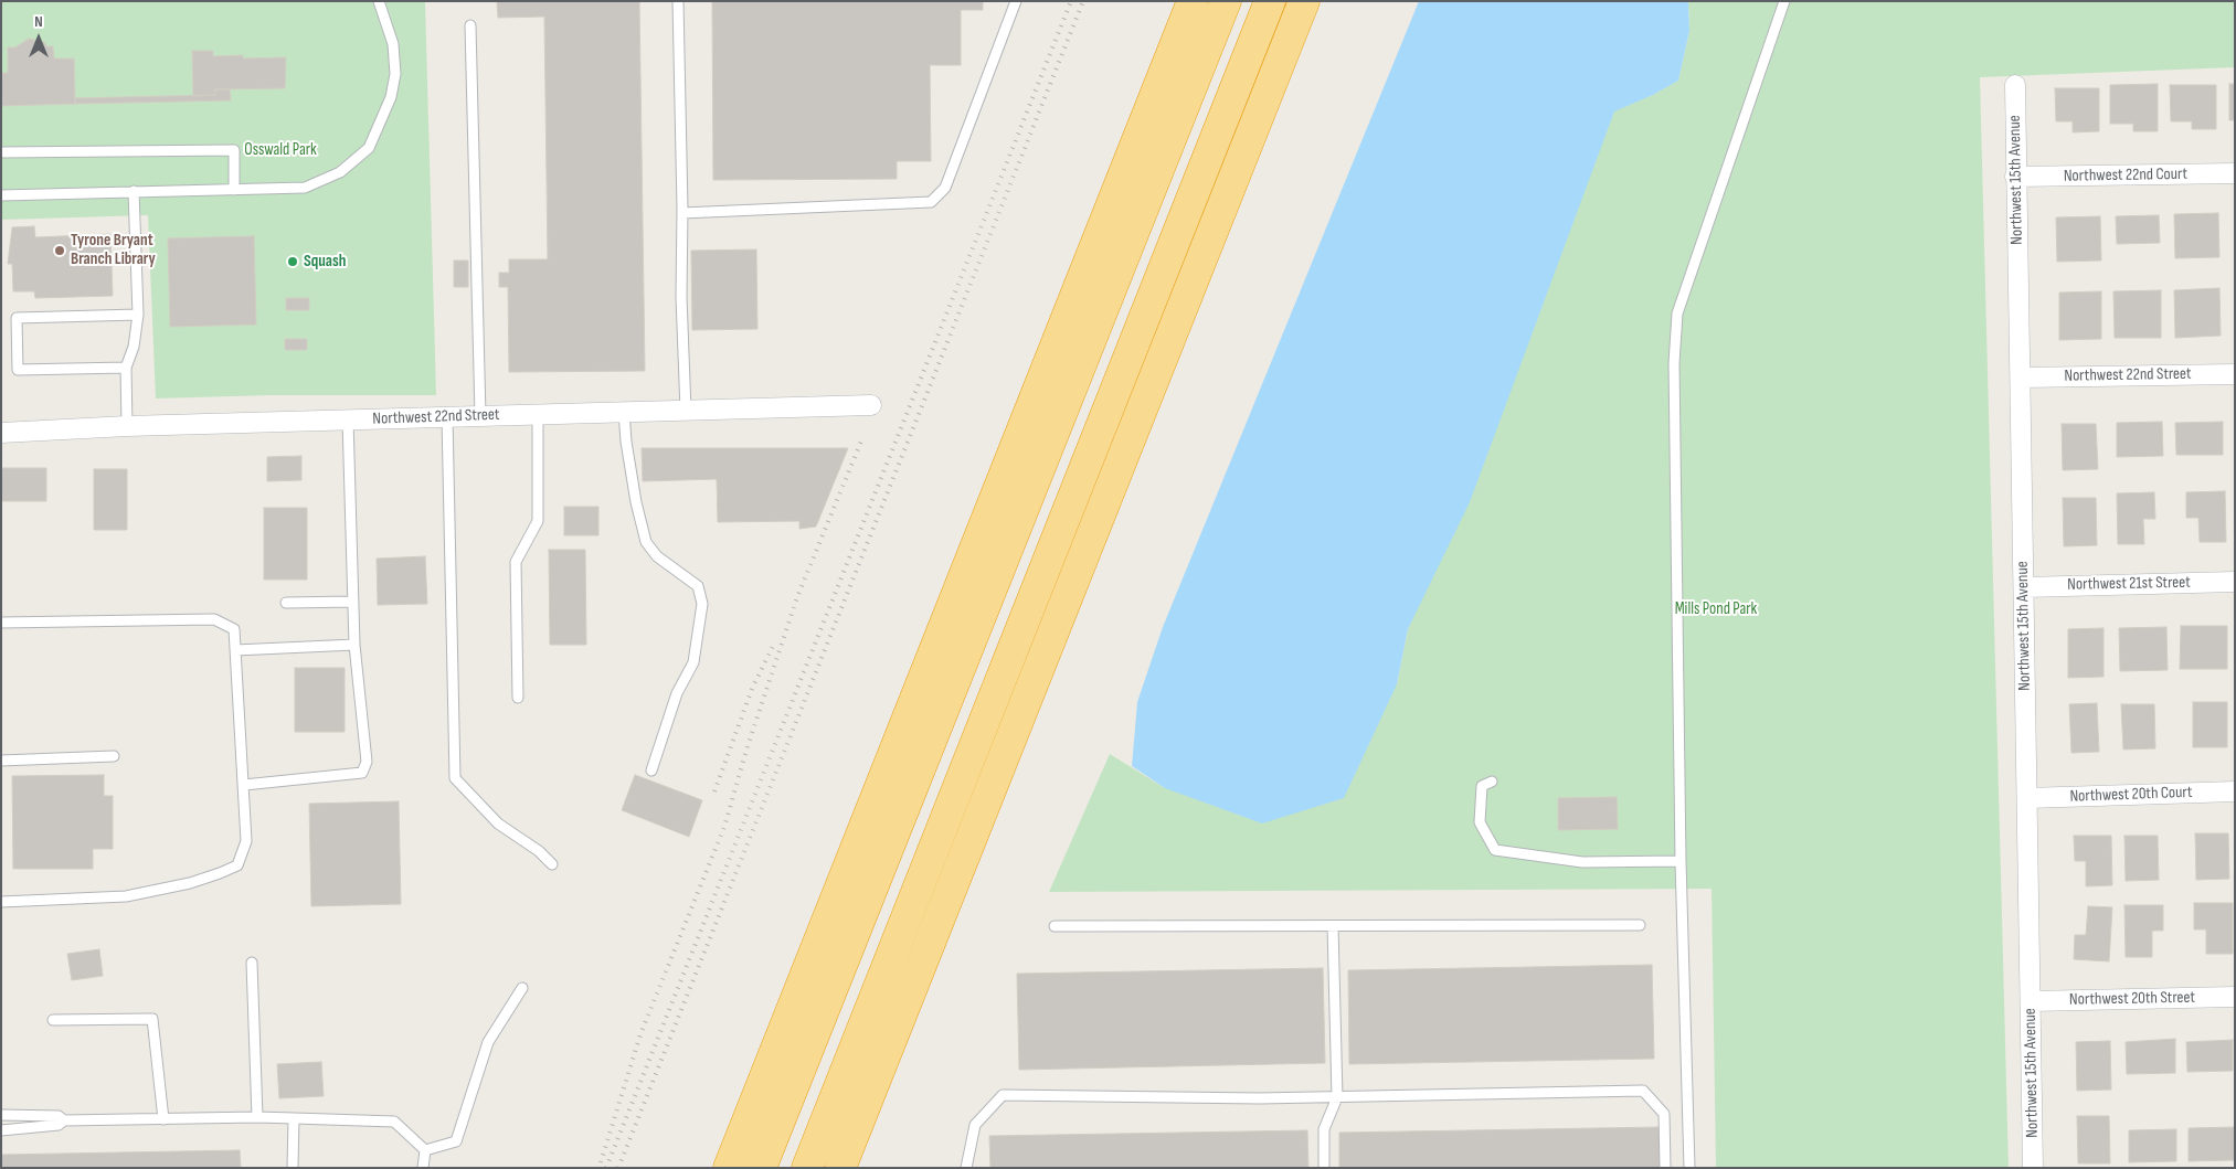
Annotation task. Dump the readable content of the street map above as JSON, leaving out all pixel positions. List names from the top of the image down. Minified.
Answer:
{"streets":{"street":["Northwest 22nd Court","Northwest 15th Avenue","Northwest 22nd Street","Northwest 21st Street","Northwest 20th Court","Northwest 20th Street"]},"crossings":[["Northwest 22nd Court","Northwest 15th Avenue"],["Northwest 15th Avenue","Northwest 22nd Street"],["Northwest 15th Avenue","Northwest 21st Street"],["Northwest 15th Avenue","Northwest 20th Court"],["Northwest 15th Avenue","Northwest 20th Street"]],"parks":["Osswald Park","Mills Pond Park"],"places":["Tyrone Bryant Branch Library","Squash"],"north":"top"}
